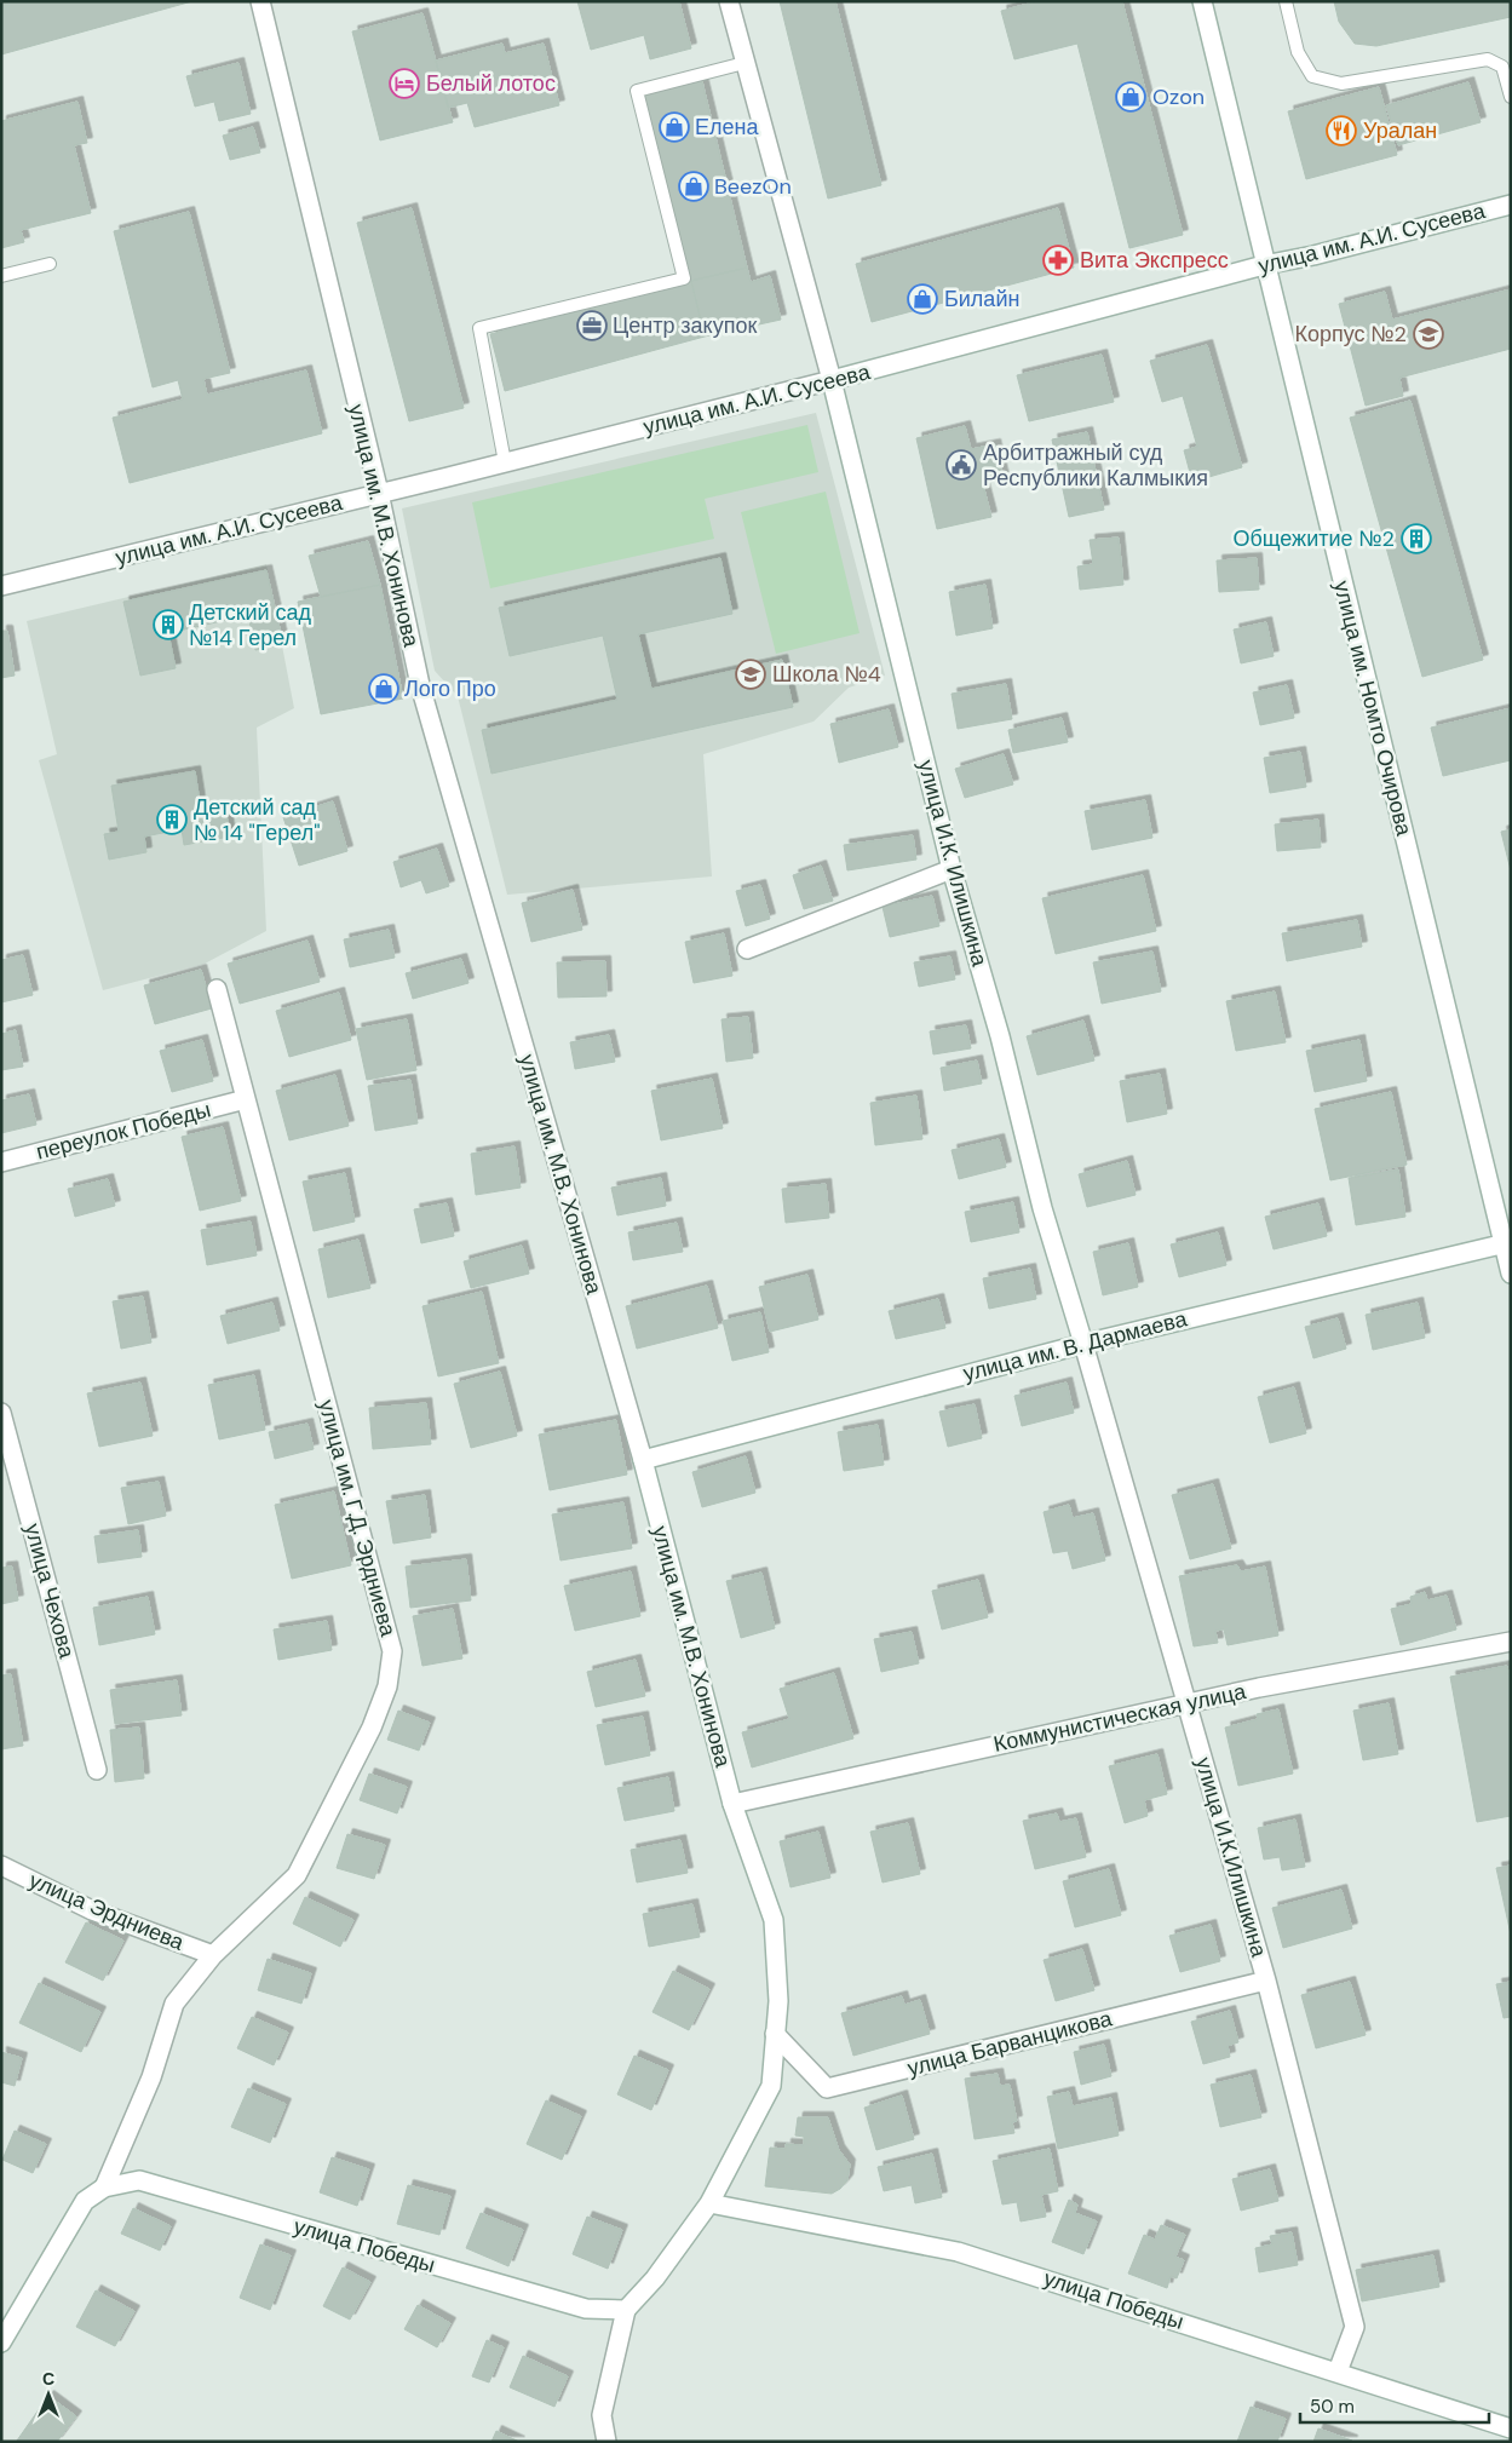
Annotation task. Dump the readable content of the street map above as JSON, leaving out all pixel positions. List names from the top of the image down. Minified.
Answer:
{"streets":{"street":["улица им. А.И. Сусеева","улица им. М.В. Хонинова","улица им. Номто Очирова","улица И.К. Илишкина","переулок Победы","улица им. В. Дармаева","улица им. Г.Д. Эрдниева","улица Чехова","Коммунистическая улица","улица И.К.Илишкина","улица Эрдниева","улица Барванцикова","улица Победы"]},"crossings":[["улица им. А.И. Сусеева","улица им. М.В. Хонинова"],["улица им. А.И. Сусеева","улица им. Номто Очирова"],["улица им. А.И. Сусеева","улица И.К. Илишкина"],["улица им. М.В. Хонинова","улица им. В. Дармаева"],["улица им. М.В. Хонинова","Коммунистическая улица"],["улица им. М.В. Хонинова","улица Барванцикова"],["улица им. М.В. Хонинова","улица Победы"],["улица им. Номто Очирова","улица им. В. Дармаева"],["улица И.К. Илишкина","улица им. В. Дармаева"],["улица И.К. Илишкина","улица И.К.Илишкина"],["переулок Победы","улица им. Г.Д. Эрдниева"],["улица им. В. Дармаева","улица И.К.Илишкина"],["улица им. Г.Д. Эрдниева","улица Эрдниева"],["улица им. Г.Д. Эрдниева","улица Победы"],["Коммунистическая улица","улица И.К.Илишкина"],["улица И.К.Илишкина","улица Барванцикова"],["улица И.К.Илишкина","улица Победы"]],"places":{"hotel":["Белый лотос"],"shop":["Ozon","Елена","BeezOn","Билайн","Лого Про"],"restaurant":["Уралан"],"pharmacy":["Вита Экспресс"],"office":["Центр закупок"],"school or university":["Корпус №2","Школа №4"],"public building":["Арбитражный суд Республики Калмыкия"],"building":["Общежитие №2","Детский сад №14 Герел","Детский сад № 14 \"Герел\""]},"scale_bar":"50 m","north":"top"}
